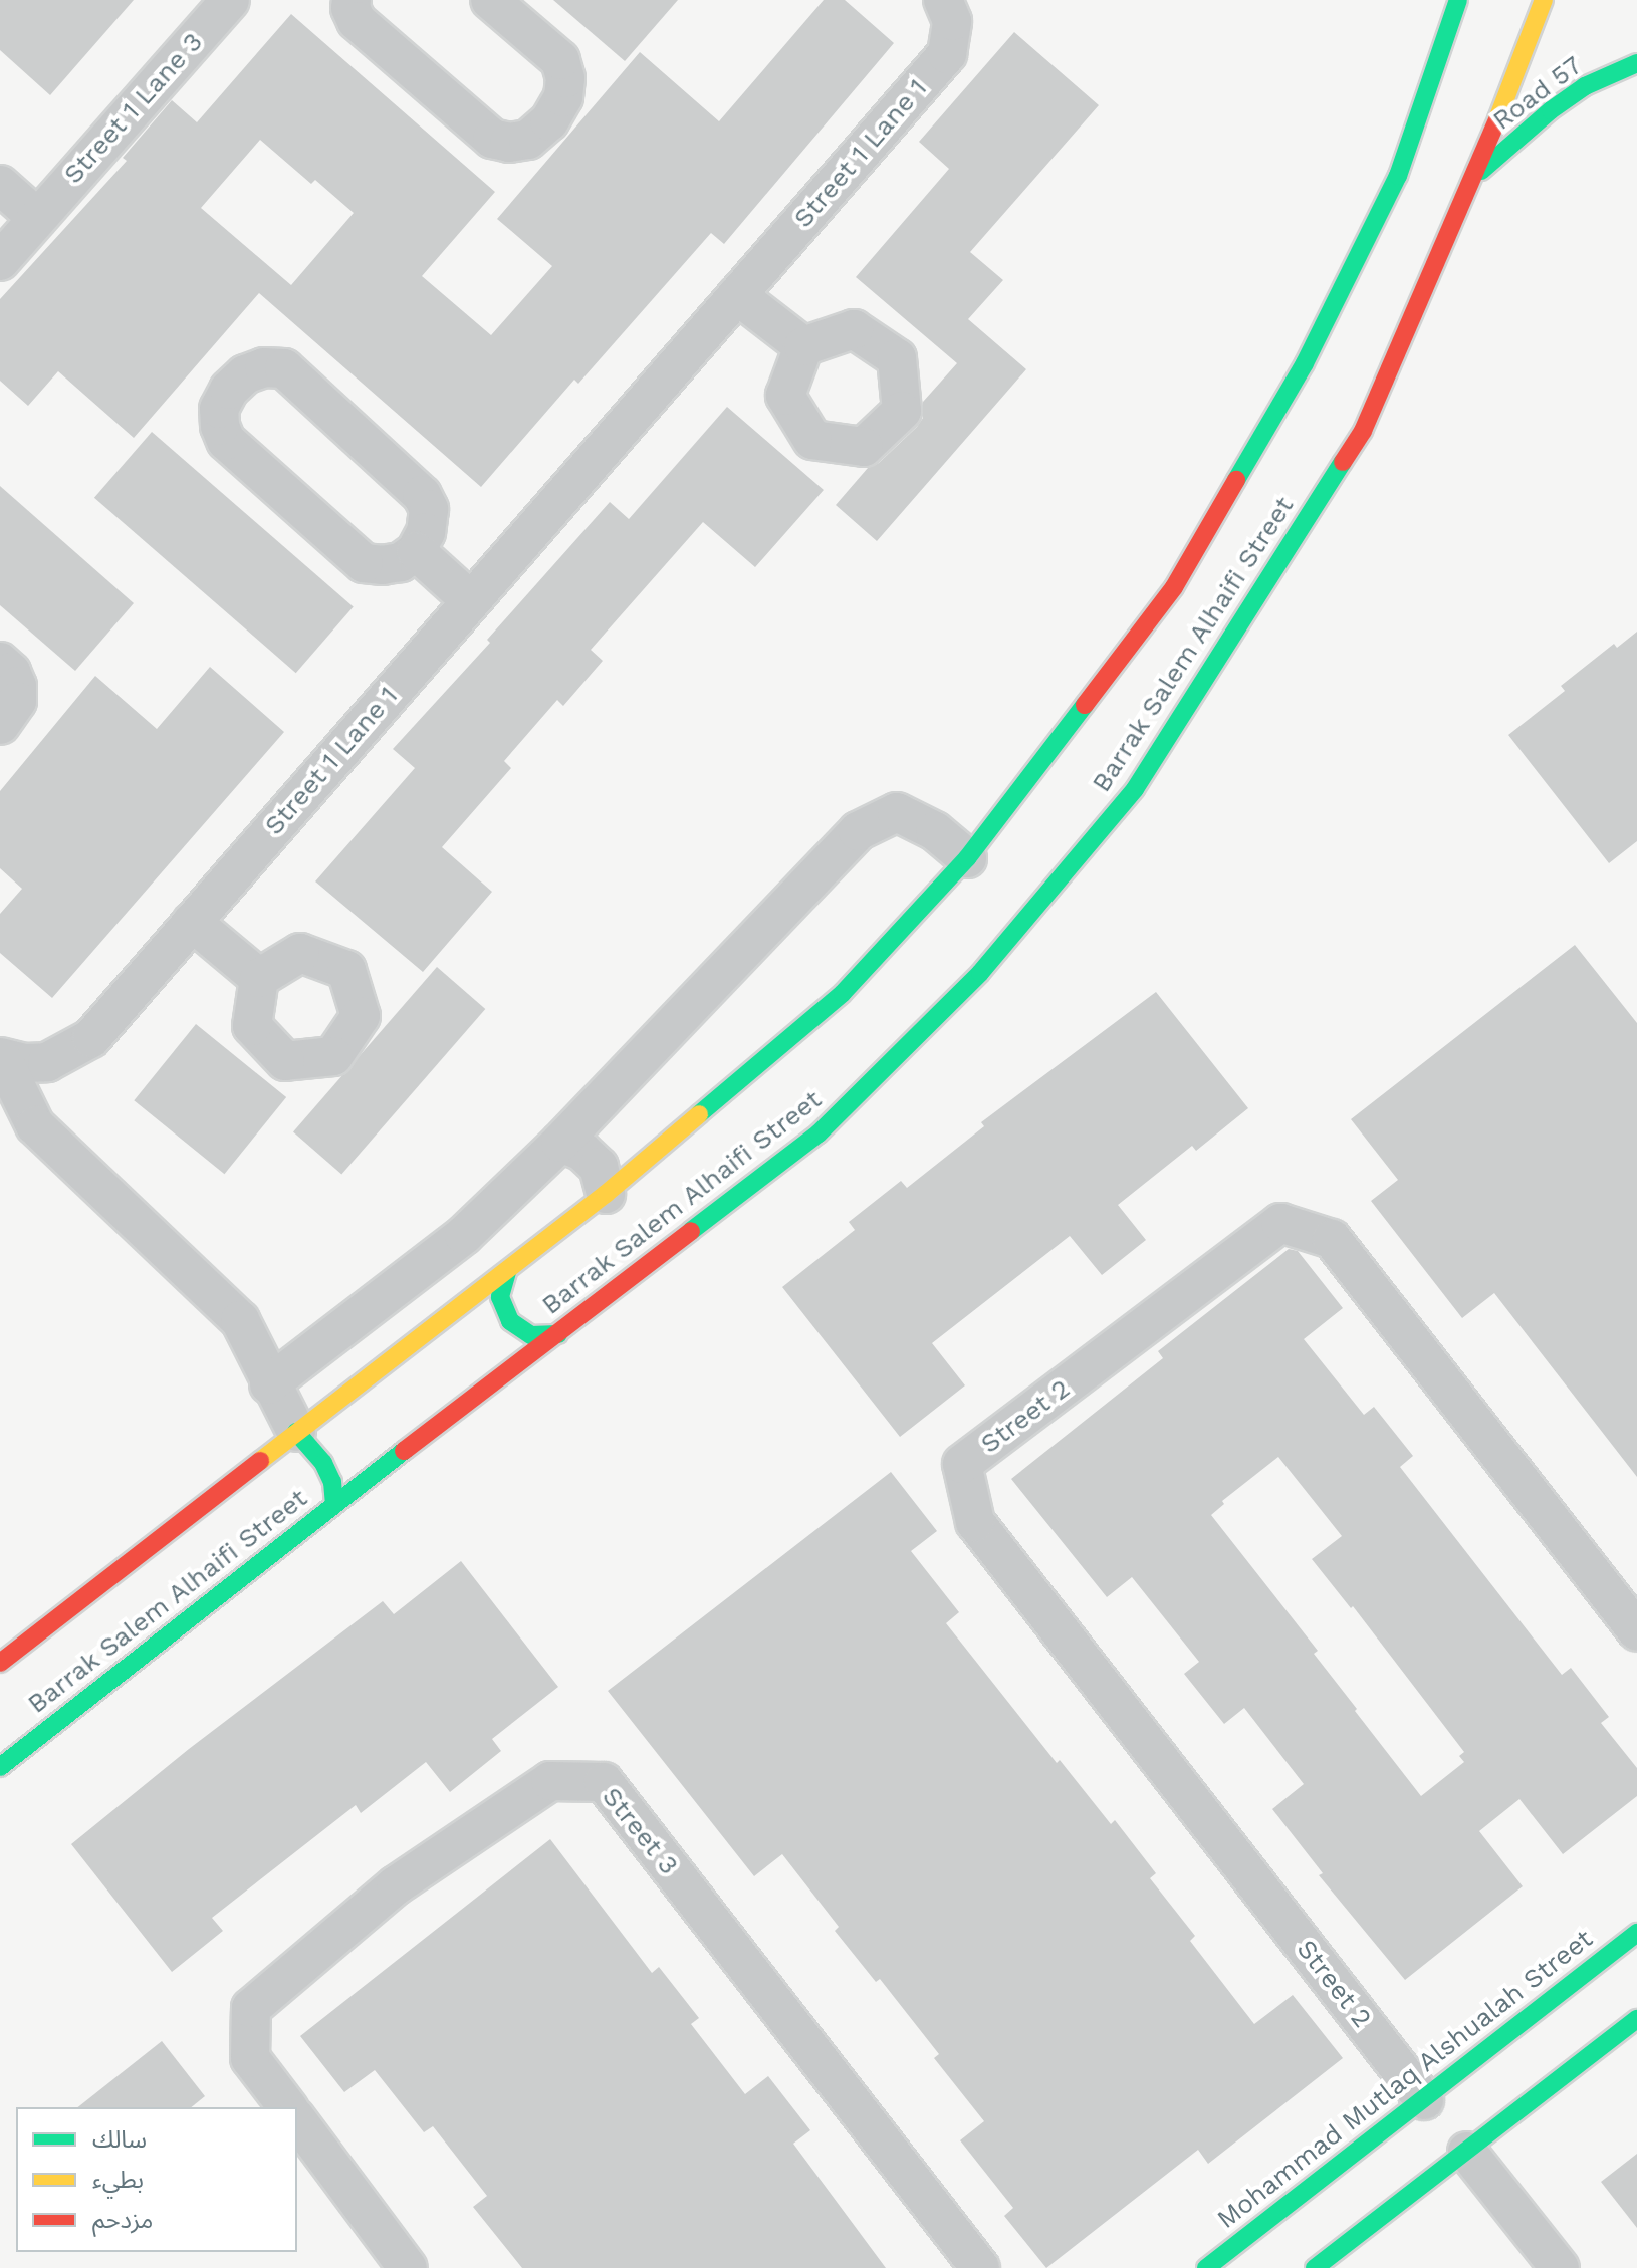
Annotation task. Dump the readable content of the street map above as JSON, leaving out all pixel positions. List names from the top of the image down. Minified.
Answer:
{"streets":{"main road":["Road 57","Barrak Salem Alhaifi Street","Mohammad Mutlaq Alshualah Street"],"street":["Street 1 Lane 3","Street 1 Lane 1","Street 2","Street 3"]},"crossings":[["Road 57","Barrak Salem Alhaifi Street"],["Street 2","Mohammad Mutlaq Alshualah Street"]],"legend":["سالك","بطيء","مزدحم"]}
